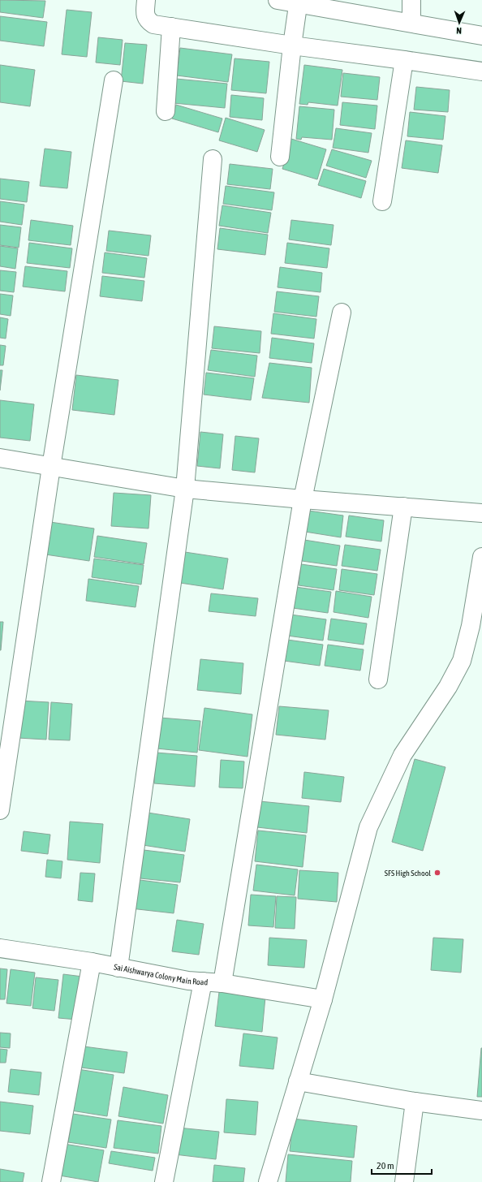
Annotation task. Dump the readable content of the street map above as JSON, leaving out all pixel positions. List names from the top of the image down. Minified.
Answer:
{"streets":{"street":["Sai Aishwarya Colony Main Road"]},"places":["SFS High School"],"scale_bar":"20 m","north":"bottom"}
